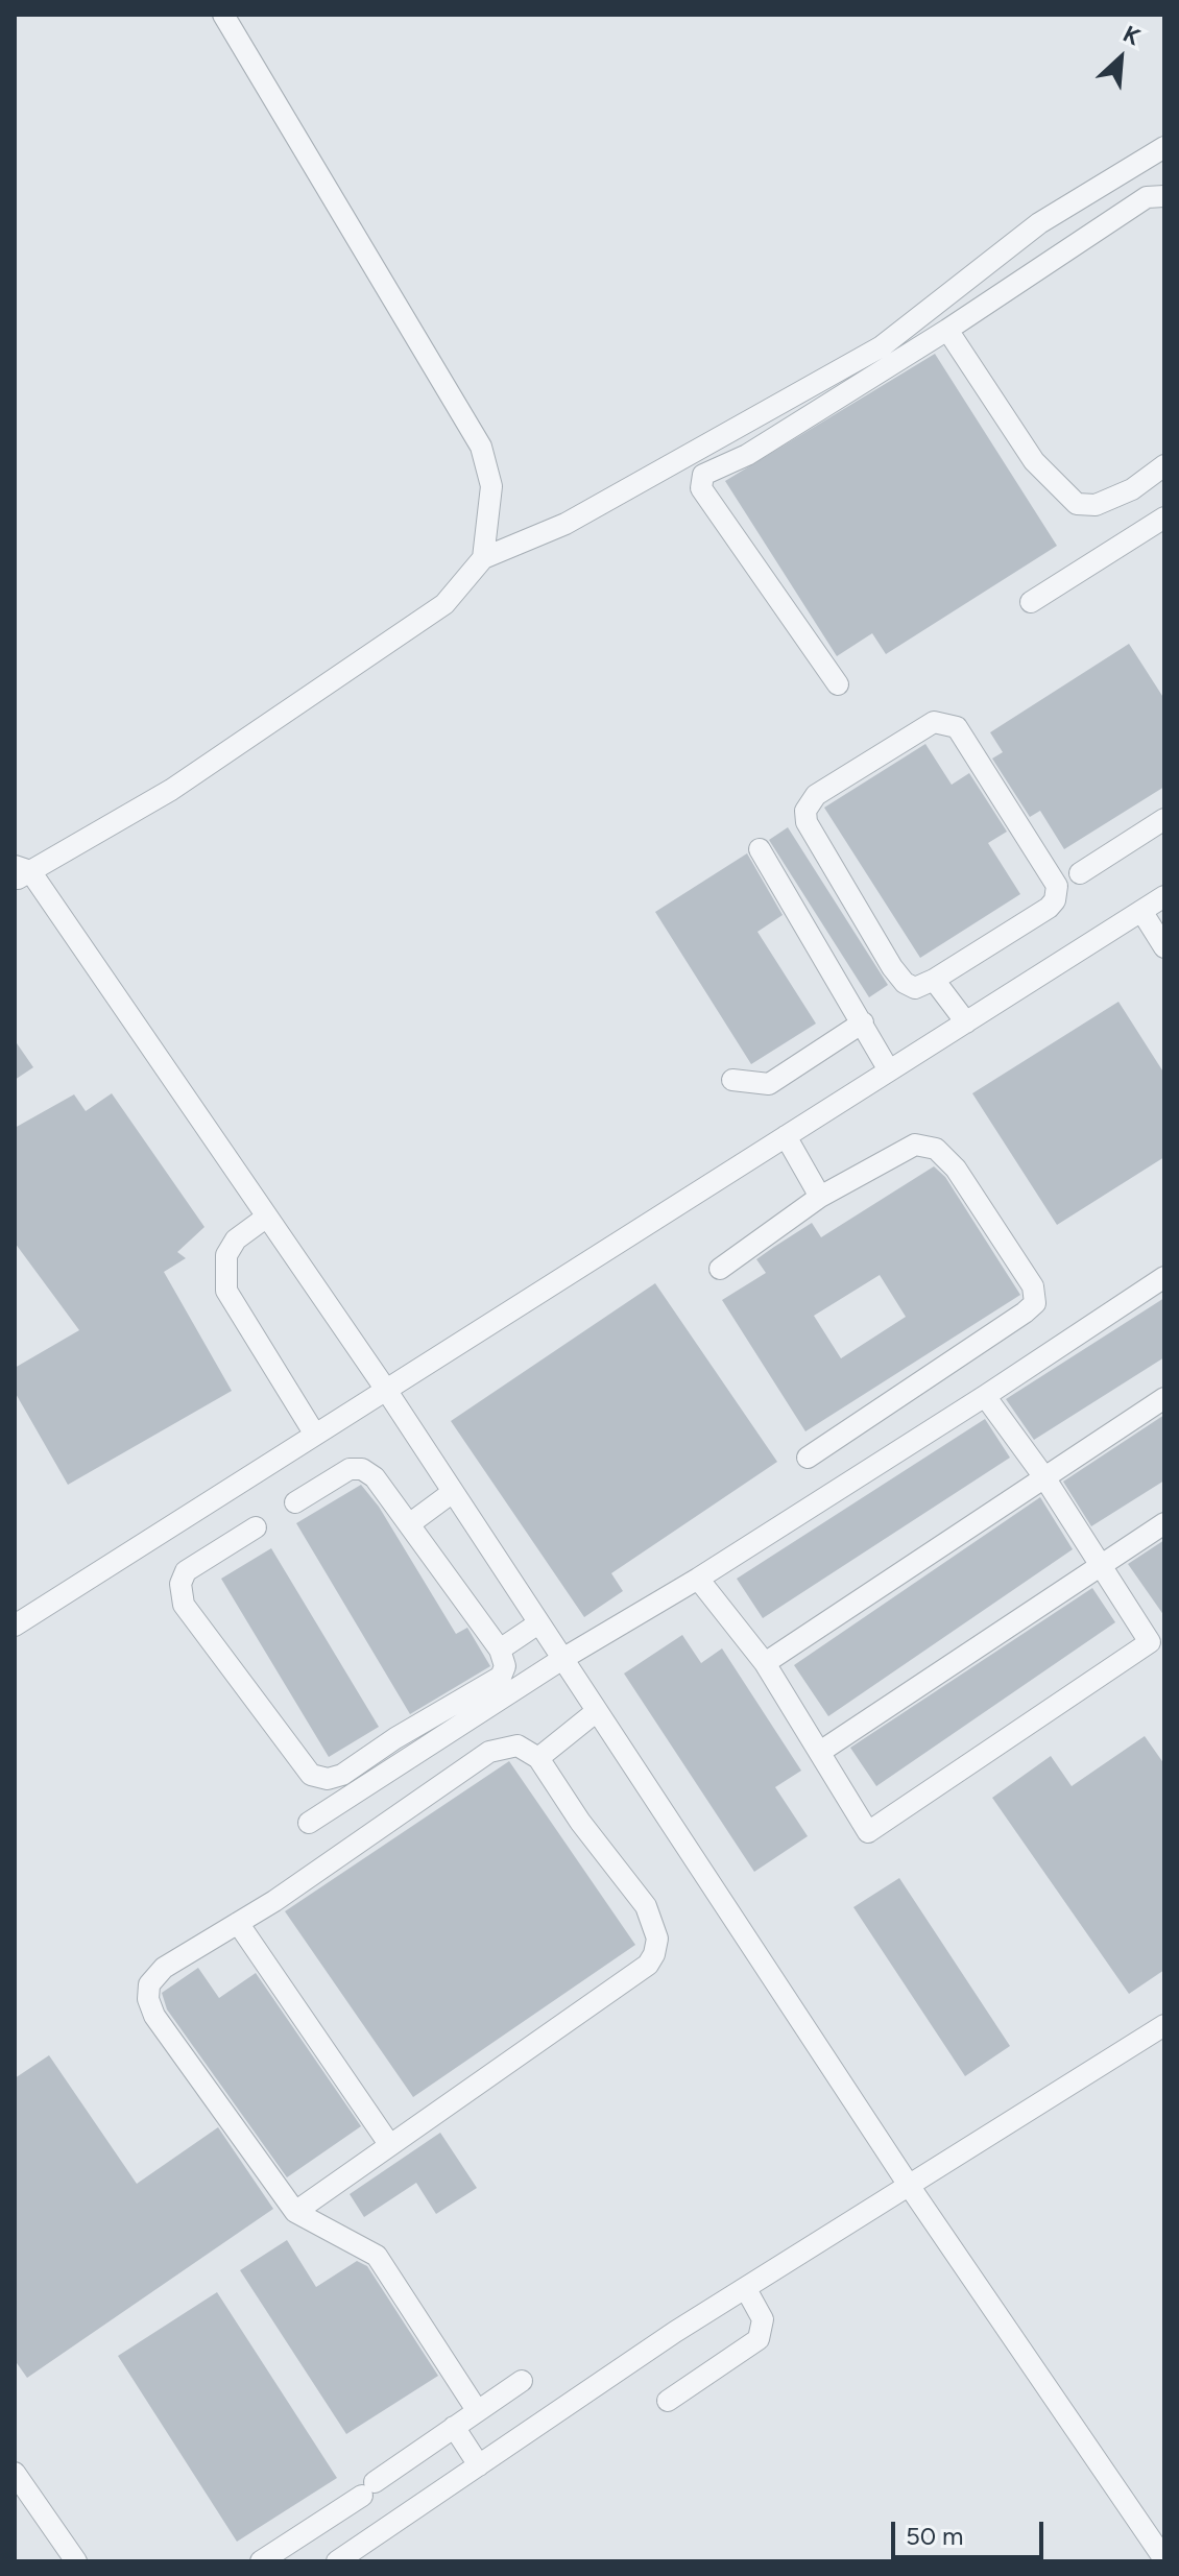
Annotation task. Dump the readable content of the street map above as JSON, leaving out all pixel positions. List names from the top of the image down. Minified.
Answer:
{"scale_bar":"50 m","north":"top right"}
